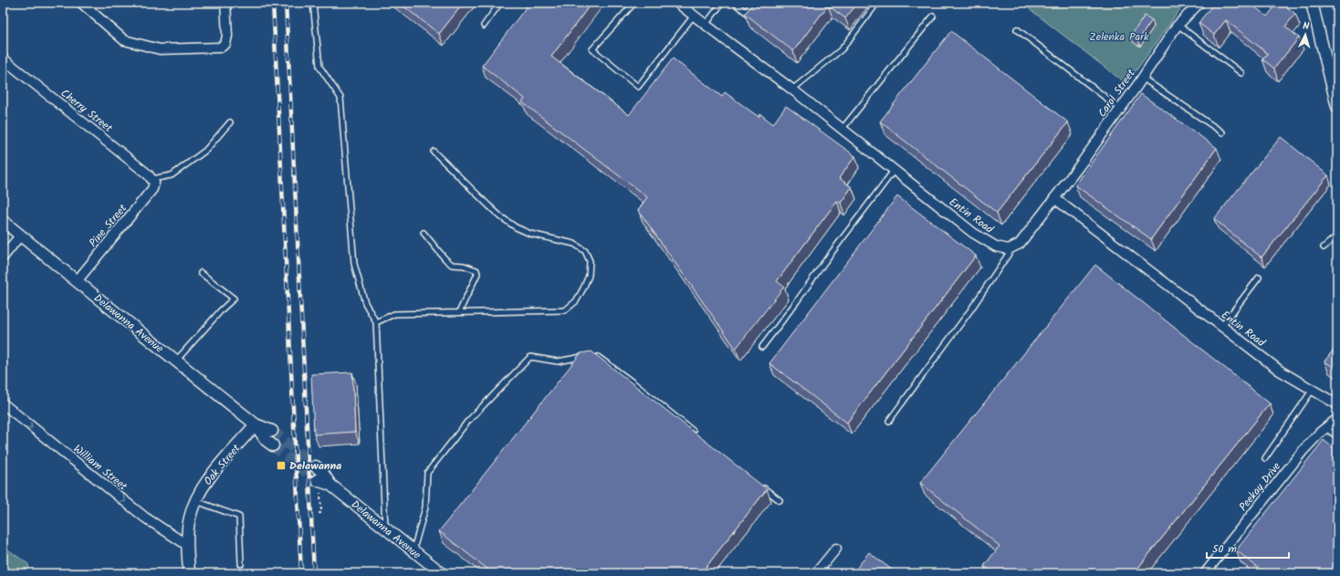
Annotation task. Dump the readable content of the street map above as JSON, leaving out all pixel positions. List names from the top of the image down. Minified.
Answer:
{"streets":{"street":["Carol Street","Cherry Street","Entin Road","Pine Street","Delawanna Avenue","Oak Street","William Street","Peekay Drive"]},"crossings":[["Carol Street","Entin Road"],["Cherry Street","Pine Street"],["Pine Street","Delawanna Avenue"],["Delawanna Avenue","Oak Street"],["Oak Street","William Street"]],"one_way":["William Street"],"parks":["Zelenka Park"],"places":{"transit":["Delawanna"]},"scale_bar":"50 m","north":"top"}
